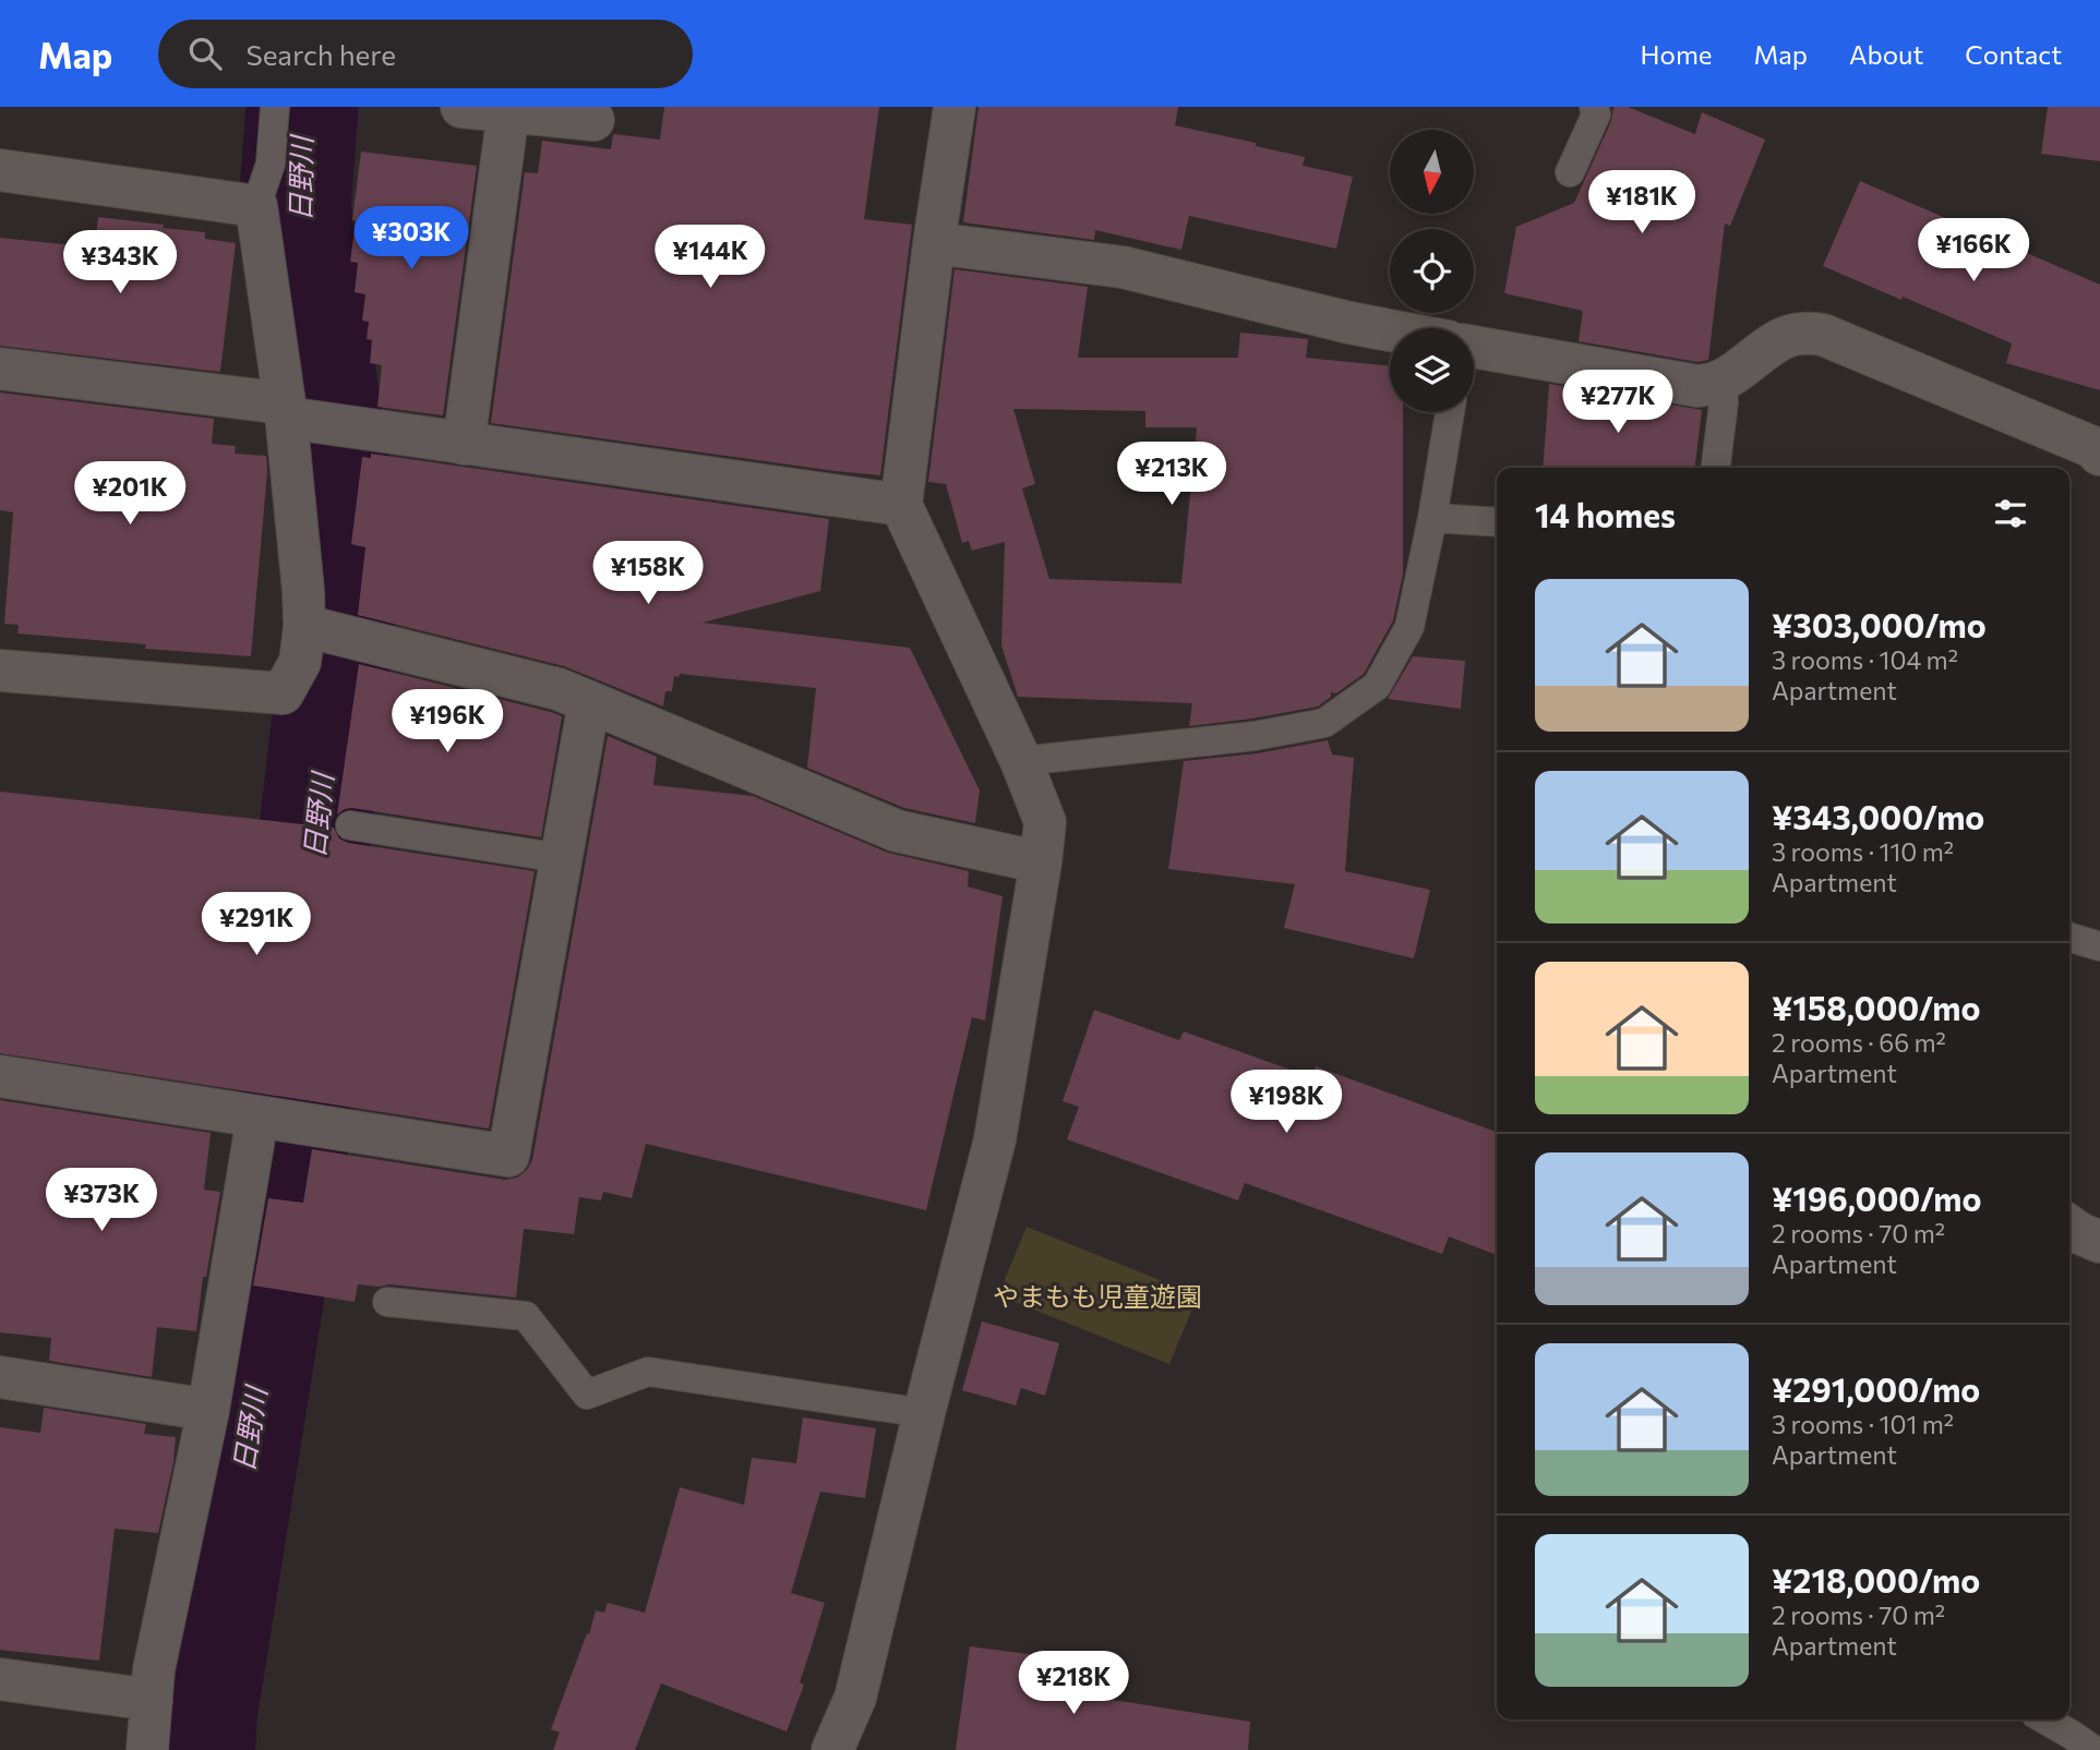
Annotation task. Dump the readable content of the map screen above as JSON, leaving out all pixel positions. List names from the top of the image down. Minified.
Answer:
{"water":["日野川"],"parks":["やまもも児童遊園"],"north":"bottom","page":{"header":"Map","search":"Search here","nav":["Home","Map","About","Contact"],"price":["¥181K","¥303K","¥166K","¥144K","¥343K","¥277K","¥213K","¥201K","¥158K","¥196K","¥291K","¥198K","¥373K","¥218K"],"heading":"14 homes","list":[{"name":"¥303,000/mo","note":"3 rooms · 104 m² · Apartment"},{"name":"¥343,000/mo","note":"3 rooms · 110 m² · Apartment"},{"name":"¥158,000/mo","note":"2 rooms · 66 m² · Apartment"},{"name":"¥196,000/mo","note":"2 rooms · 70 m² · Apartment"},{"name":"¥291,000/mo","note":"3 rooms · 101 m² · Apartment"},{"name":"¥218,000/mo","note":"2 rooms · 70 m² · Apartment"}]}}
